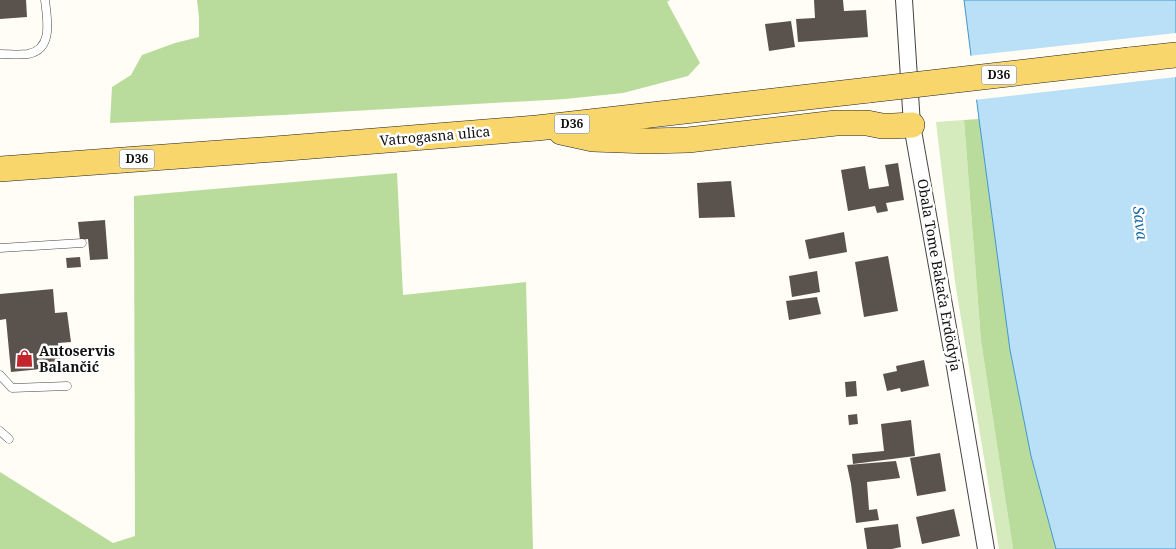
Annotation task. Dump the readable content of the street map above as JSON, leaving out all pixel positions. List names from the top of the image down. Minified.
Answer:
{"streets":{"main road":["D36","Vatrogasna ulica"],"street":["Obala Tome Bakača Erdödyja"]},"water":["Sava"],"places":{"shop":["Autoservis Balančić"]}}
